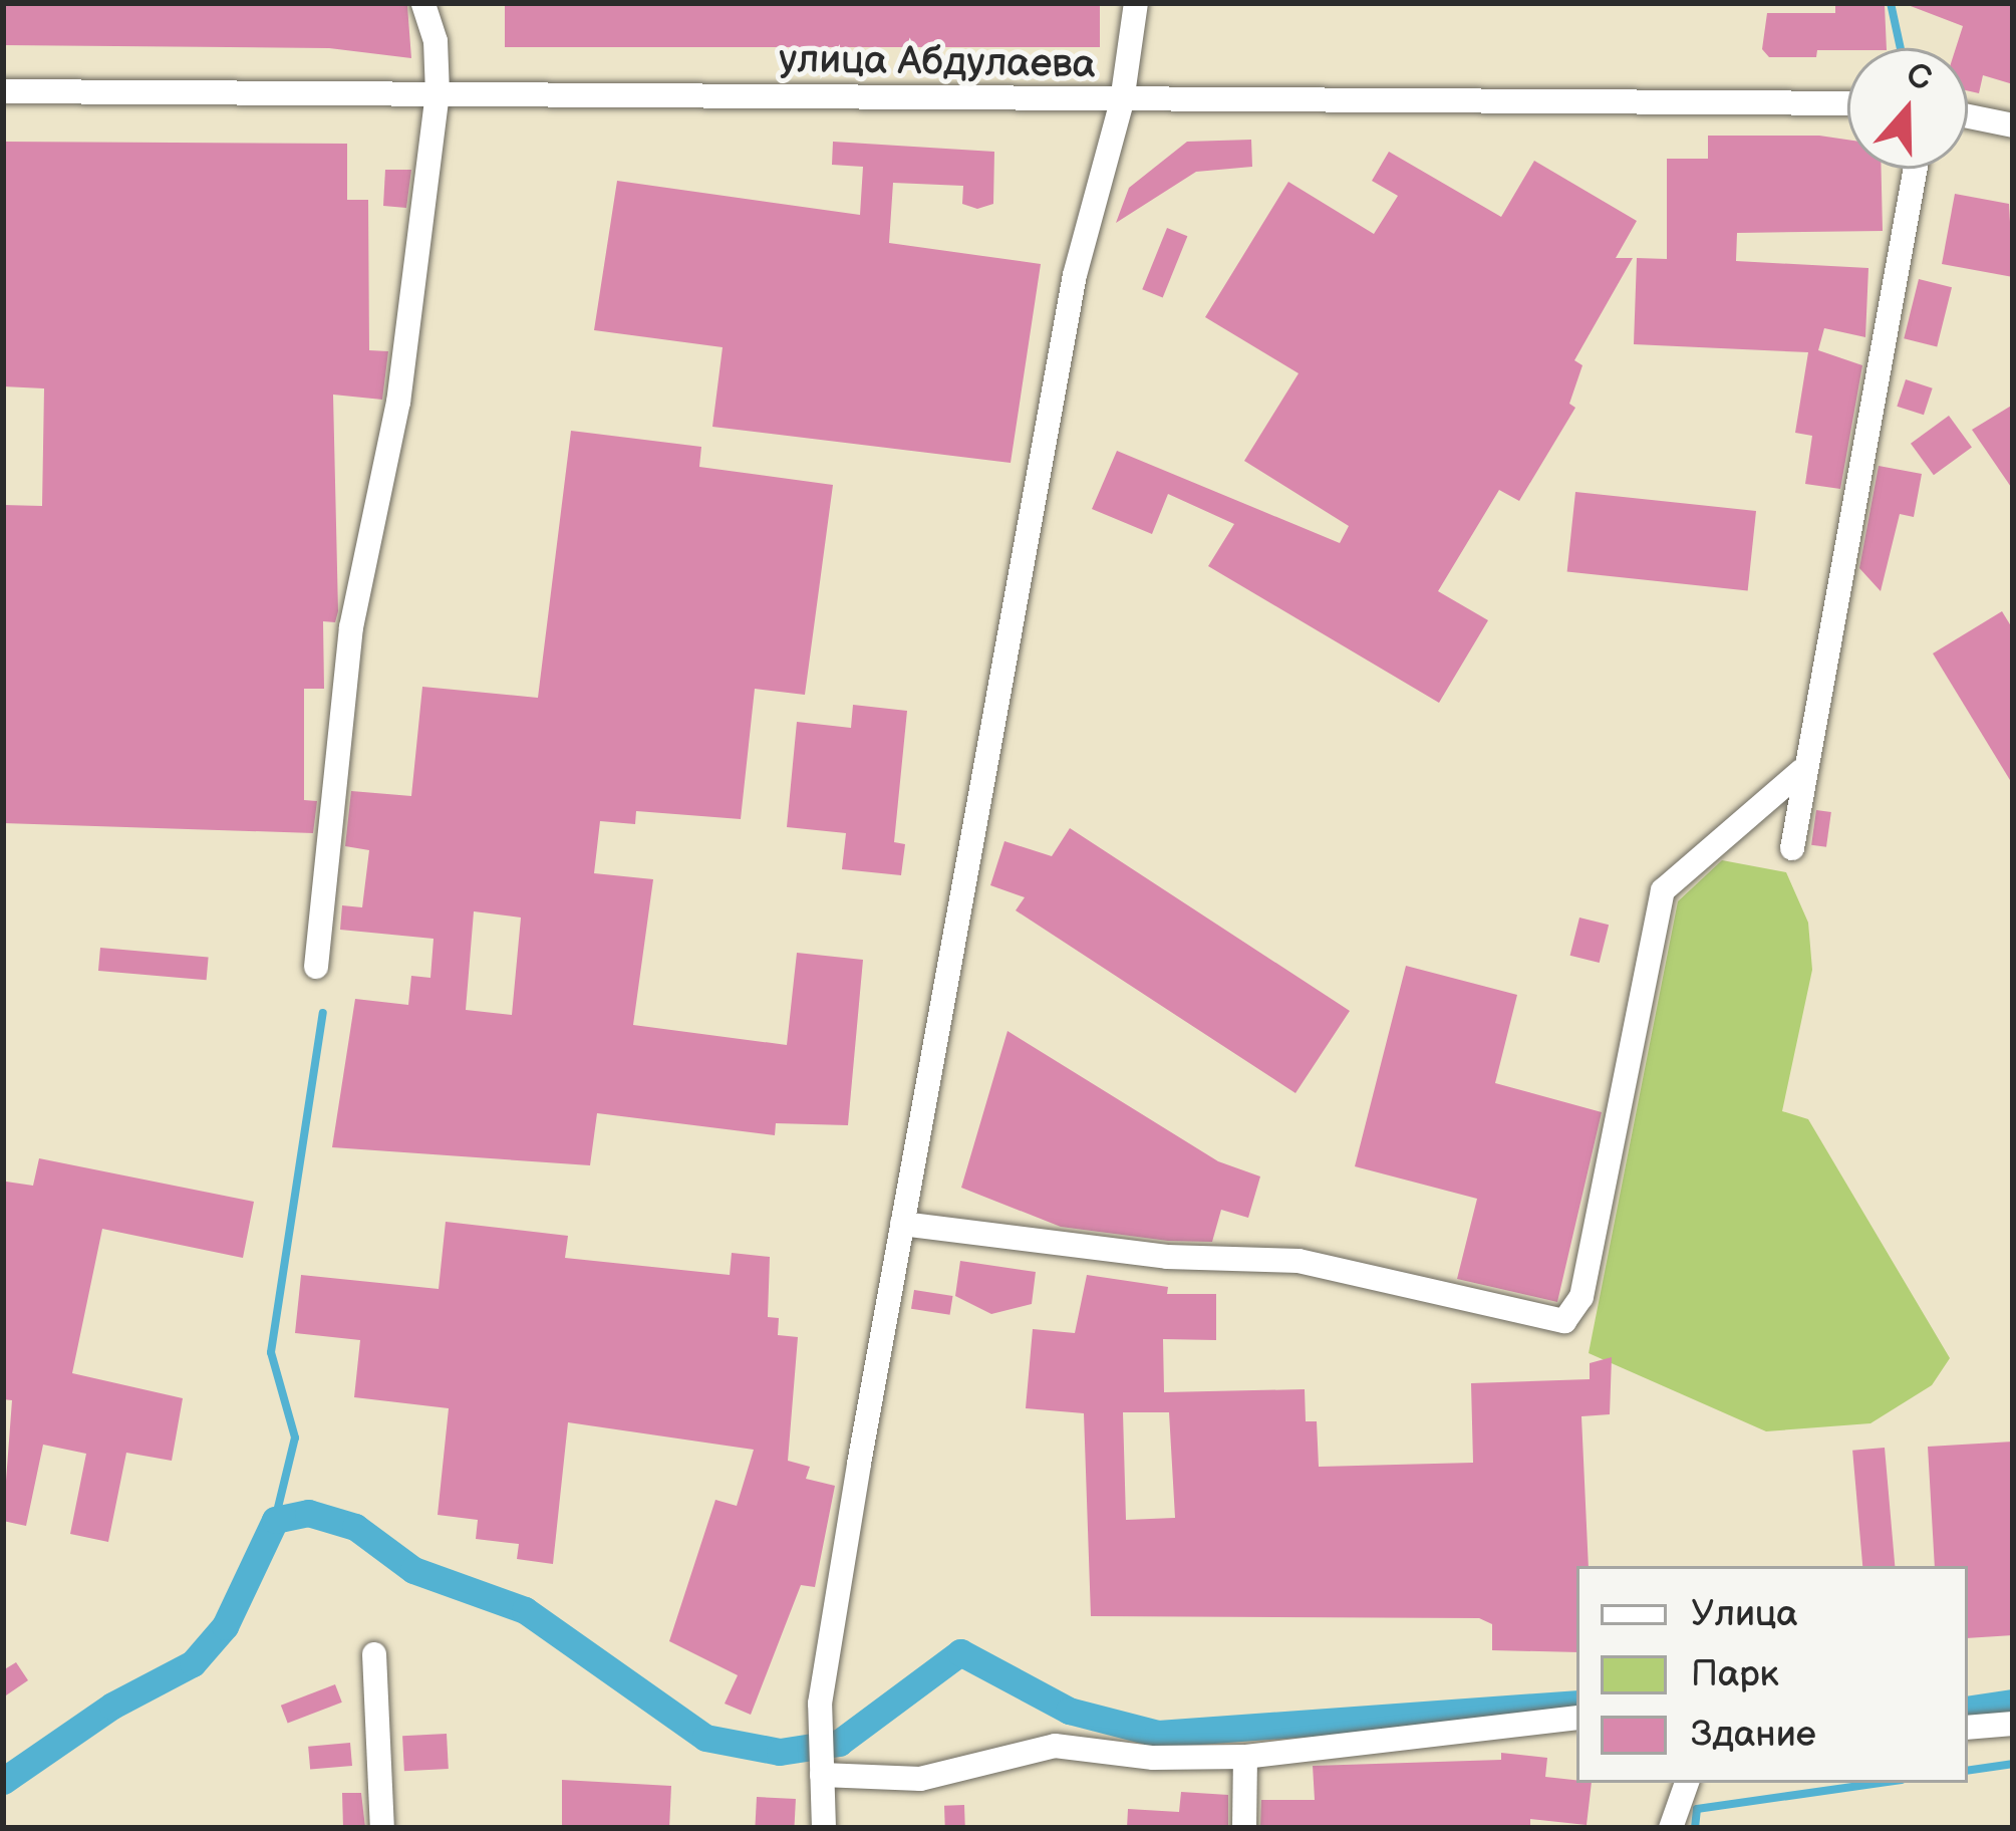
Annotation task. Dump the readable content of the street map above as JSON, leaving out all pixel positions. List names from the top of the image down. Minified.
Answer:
{"streets":{"street":["улица Абдулаева"]},"legend":["Улица","Парк","Здание"],"north":"top"}
